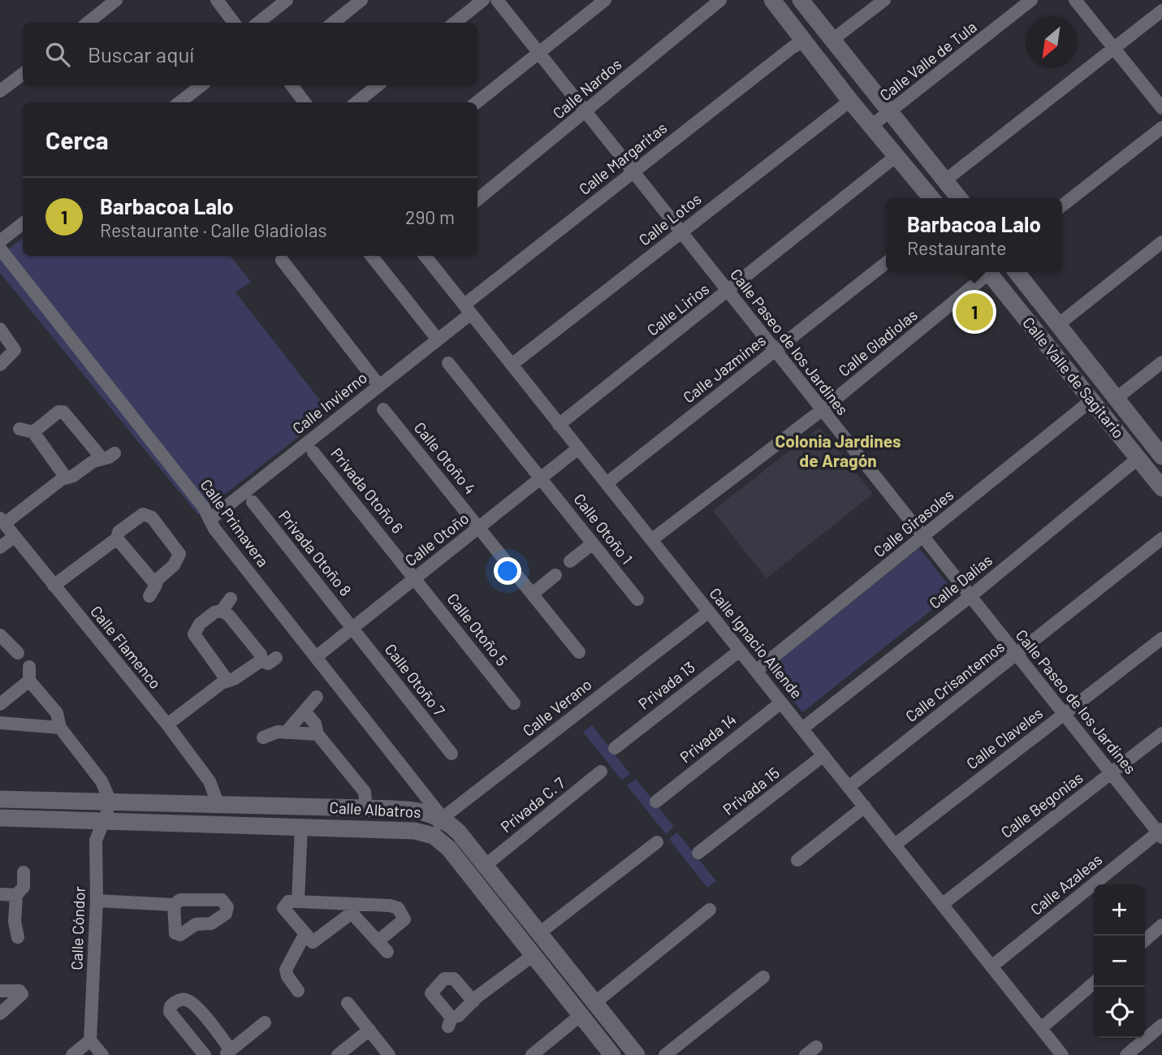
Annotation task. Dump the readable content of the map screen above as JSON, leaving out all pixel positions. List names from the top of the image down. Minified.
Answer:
{"streets":{"street":["Calle Valle de Tula","Calle Nardos","Calle Margaritas","Calle Lotos","Calle Lirios","Calle Paseo de los Jardines","Calle Gladiolas","Calle Jazmines","Calle Valle de Sagitario","Calle Invierno","Calle Otoño 4","Privada Otoño 6","Calle Primavera","Calle Girasoles","Calle Otoño 1","Calle Otoño","Privada Otoño 8","Calle Dalias","Calle Otoño 5","Calle Ignacio Allende","Calle Flamenco","Calle Otoño 7","Calle Crisantemos","Privada 13","Calle Verano","Privada 14","Calle Claveles","Privada 15","Privada C. 7","Calle Begonias","Calle Albatros","Calle Azaleas","Calle Cóndor"]},"crossings":[["Calle Nardos","Calle Paseo de los Jardines"],["Calle Margaritas","Calle Paseo de los Jardines"],["Calle Margaritas","Calle Invierno"],["Calle Margaritas","Calle Ignacio Allende"],["Calle Lotos","Calle Paseo de los Jardines"],["Calle Lotos","Calle Ignacio Allende"],["Calle Lirios","Calle Paseo de los Jardines"],["Calle Lirios","Calle Ignacio Allende"],["Calle Paseo de los Jardines","Calle Gladiolas"],["Calle Paseo de los Jardines","Calle Jazmines"],["Calle Paseo de los Jardines","Calle Girasoles"],["Calle Paseo de los Jardines","Calle Dalias"],["Calle Paseo de los Jardines","Calle Crisantemos"],["Calle Paseo de los Jardines","Calle Claveles"],["Calle Paseo de los Jardines","Calle Begonias"],["Calle Paseo de los Jardines","Calle Azaleas"],["Calle Gladiolas","Calle Ignacio Allende"],["Calle Jazmines","Calle Ignacio Allende"],["Calle Valle de Sagitario","Calle Girasoles"],["Calle Valle de Sagitario","Calle Dalias"],["Calle Invierno","Calle Primavera"],["Calle Invierno","Calle Ignacio Allende"],["Calle Otoño 4","Calle Otoño"],["Privada Otoño 6","Calle Otoño"],["Privada Otoño 6","Calle Otoño 5"],["Calle Primavera","Calle Otoño"],["Calle Primavera","Calle Verano"],["Calle Primavera","Calle Albatros"],["Calle Girasoles","Calle Ignacio Allende"],["Calle Otoño 1","Calle Otoño"],["Calle Otoño","Privada Otoño 8"],["Calle Otoño","Calle Otoño 5"],["Calle Otoño","Calle Ignacio Allende"],["Calle Otoño","Calle Otoño 7"],["Privada Otoño 8","Calle Otoño 7"],["Calle Dalias","Calle Ignacio Allende"],["Calle Ignacio Allende","Calle Crisantemos"],["Calle Ignacio Allende","Privada 13"],["Calle Ignacio Allende","Calle Verano"],["Calle Ignacio Allende","Privada 14"],["Calle Ignacio Allende","Calle Claveles"],["Calle Ignacio Allende","Privada 15"],["Calle Ignacio Allende","Calle Begonias"],["Calle Ignacio Allende","Calle Azaleas"],["Calle Flamenco","Calle Albatros"],["Calle Verano","Calle Albatros"],["Privada C. 7","Calle Albatros"],["Calle Albatros","Calle Cóndor"]],"districts":["Colonia Jardines de Aragón"],"north":"bottom left","page":{"search":"Buscar aquí","heading":"Cerca","list":[{"mark":"1","name":"Barbacoa Lalo","note":"Restaurante · Calle Gladiolas","value":"290 m"}],"popup":["Barbacoa Lalo","Restaurante"],"pins":"1","map_buttons":["+","−"]}}
